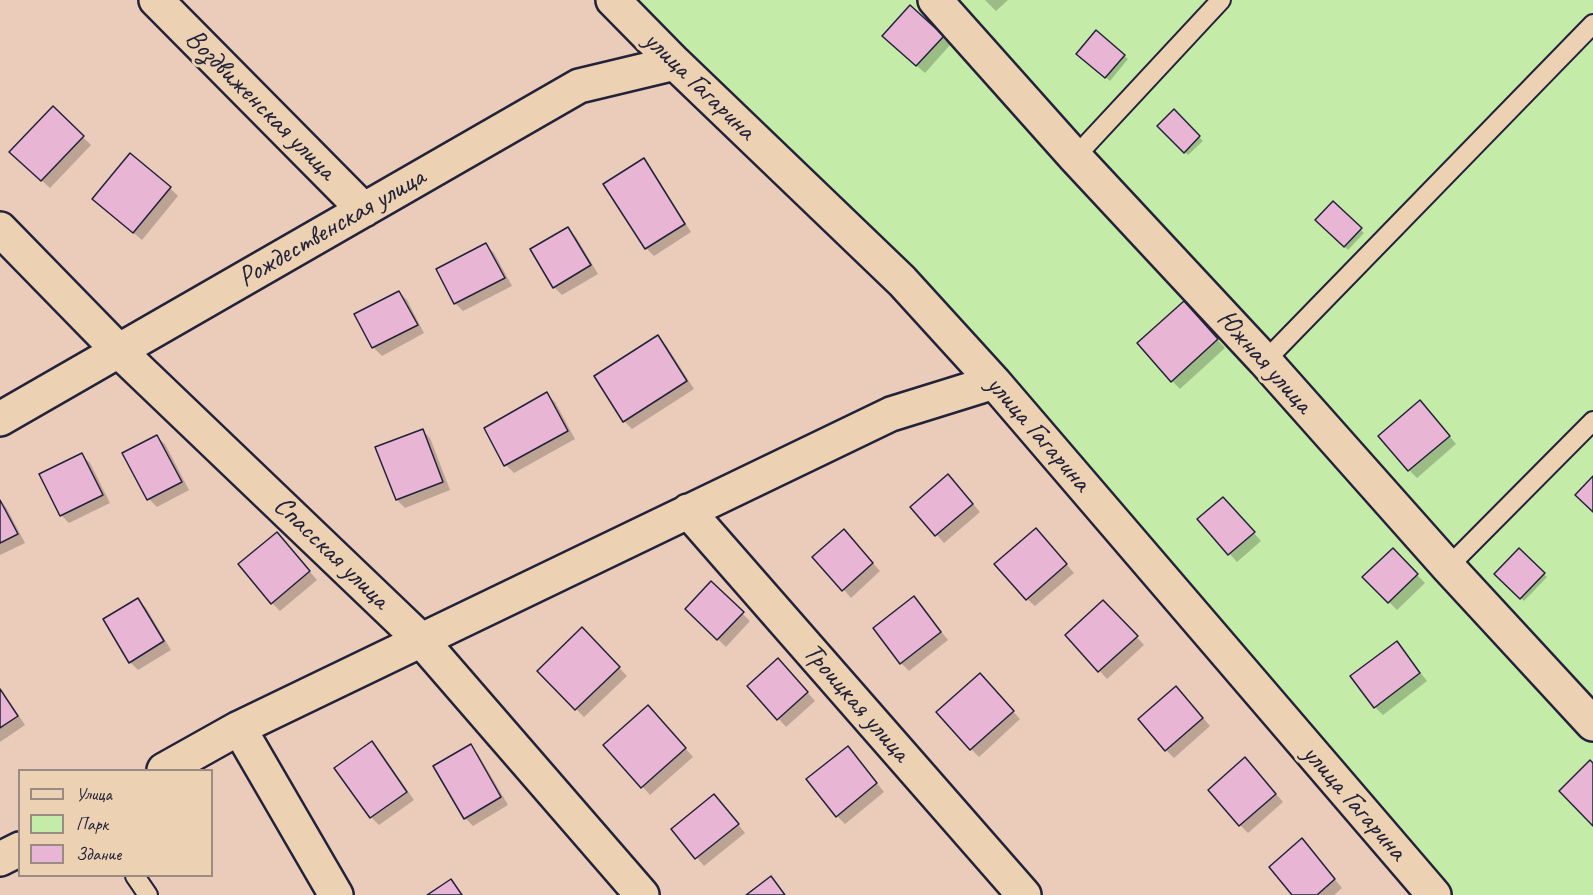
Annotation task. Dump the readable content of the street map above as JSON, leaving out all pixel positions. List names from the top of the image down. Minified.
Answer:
{"streets":{"street":["улица Гагарина","Воздвиженская улица","Рождественская улица","Южная улица","Спасская улица","Троицкая улица"]},"crossings":[["улица Гагарина","Рождественская улица"],["Воздвиженская улица","Рождественская улица"],["Рождественская улица","Спасская улица"]],"legend":["Улица","Парк","Здание"]}
